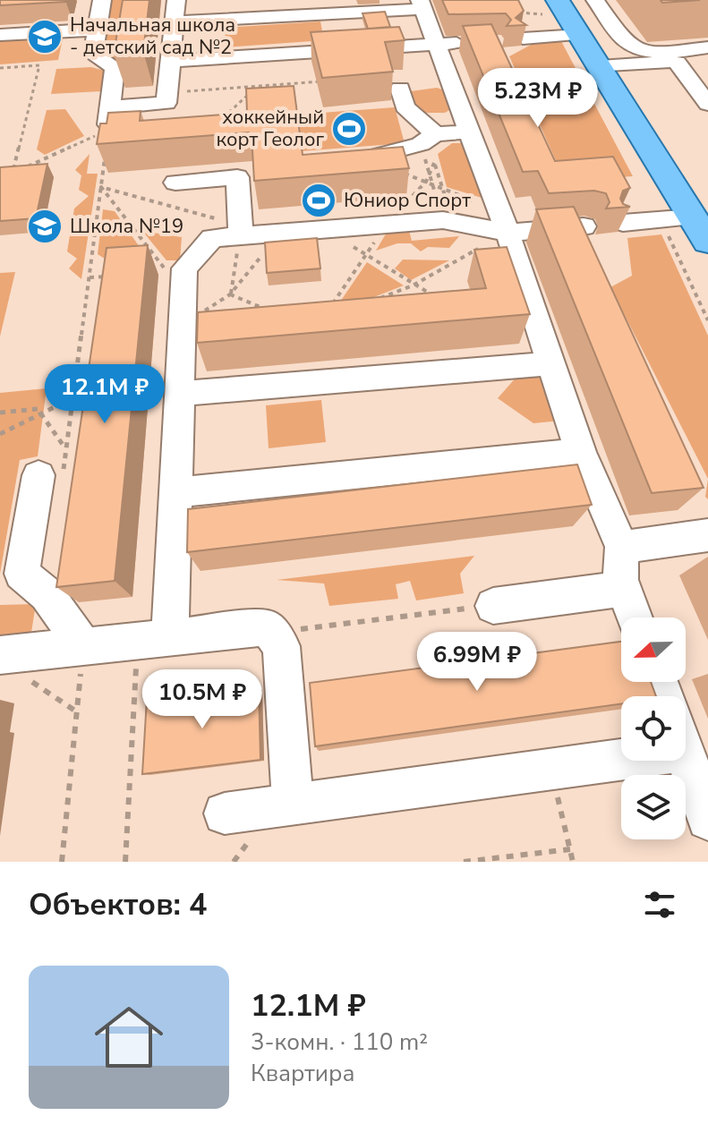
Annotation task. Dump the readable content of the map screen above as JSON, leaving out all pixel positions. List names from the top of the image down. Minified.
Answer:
{"places":{"school or university":["Начальная школа - детский сад №2","Школа №19"],"sports":["хоккейный корт Геолог","Юниор Спорт"]},"north":"left","page":{"price":["5.23M ₽","12.1M ₽","6.99M ₽","10.5M ₽"],"heading":"Объектов: 4","list":[{"name":"12.1M ₽","note":"3-комн. · 110 m² · Квартира"}]}}
